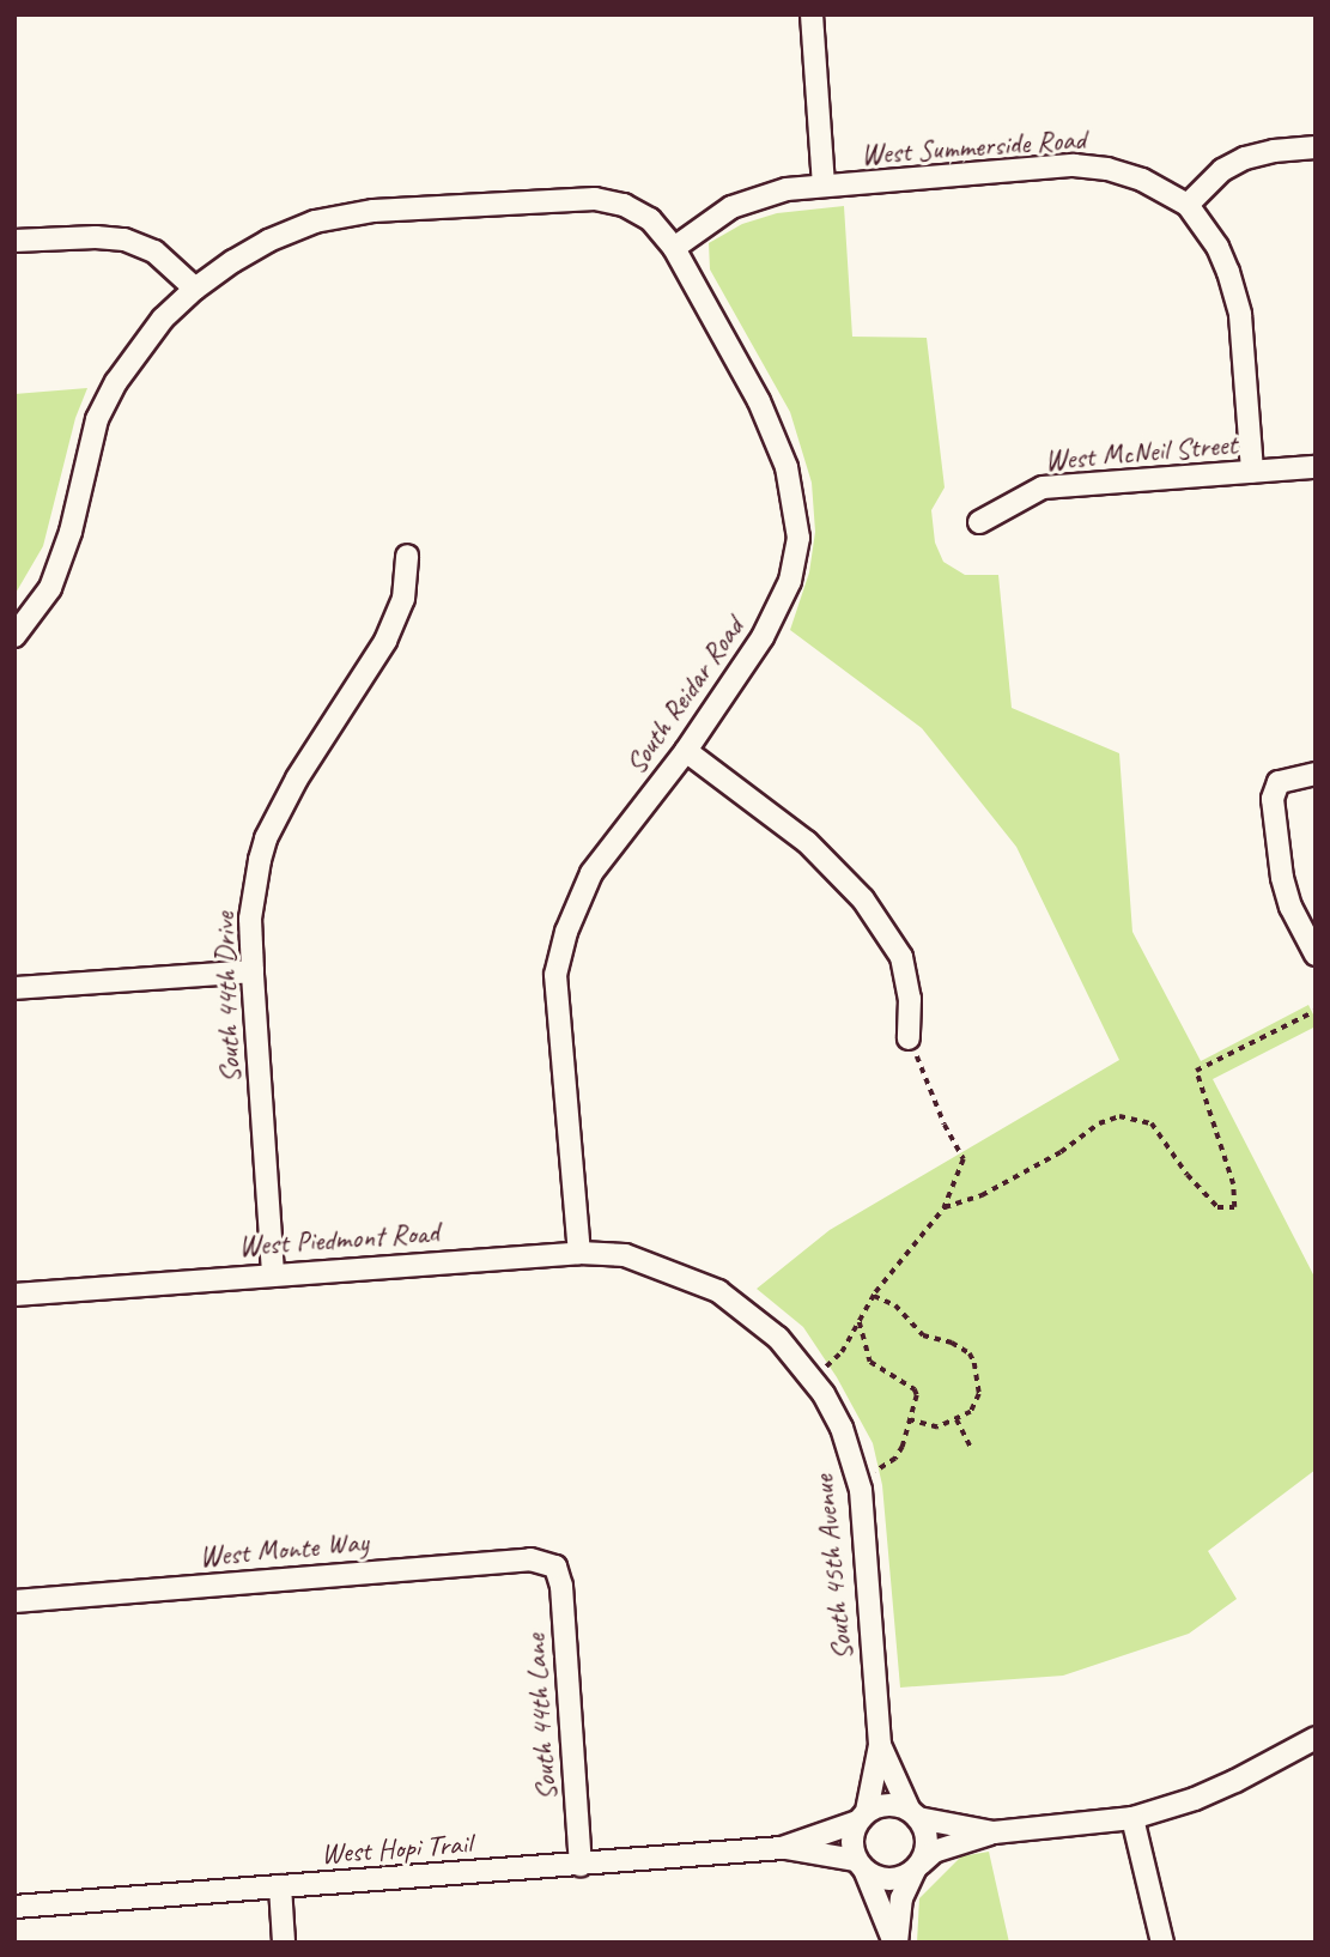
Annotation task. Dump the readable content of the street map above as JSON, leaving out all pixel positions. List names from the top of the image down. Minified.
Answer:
{"streets":{"street":["West Summerside Road","West McNeil Street","South Reidar Road","South 44th Drive","West Piedmont Road","West Monte Way","South 45th Avenue","South 44th Lane","West Hopi Trail"]},"crossings":[["West Summerside Road","South Reidar Road"],["South Reidar Road","West Piedmont Road"],["South 44th Drive","West Piedmont Road"],["West Piedmont Road","South 45th Avenue"],["West Monte Way","South 44th Lane"],["South 45th Avenue","West Hopi Trail"],["South 44th Lane","West Hopi Trail"]]}
